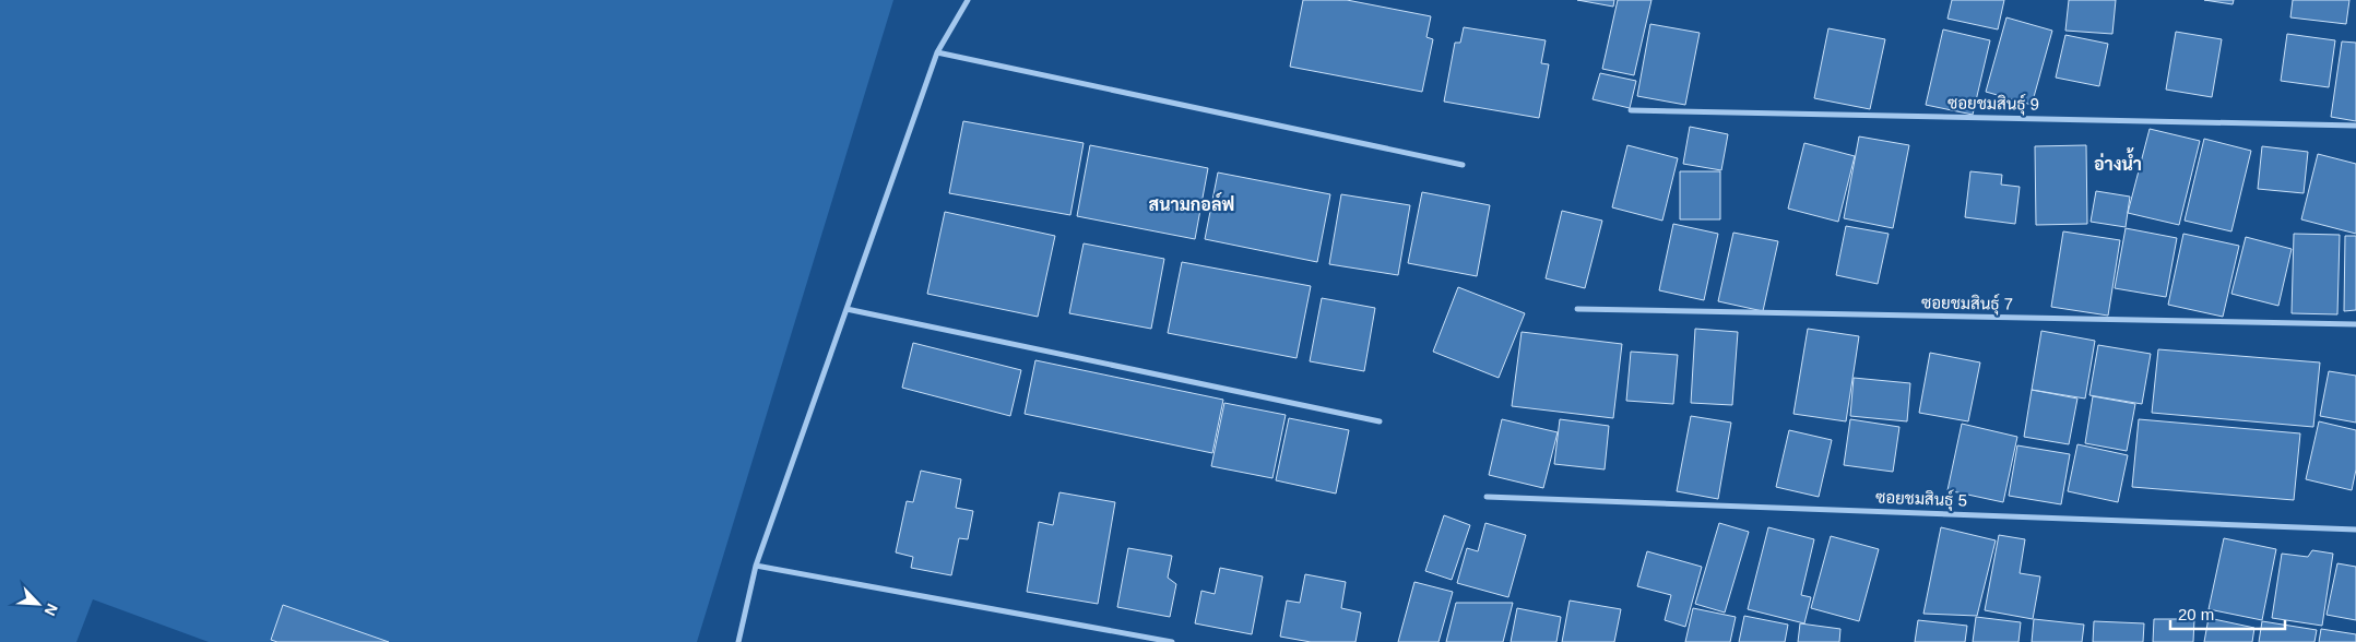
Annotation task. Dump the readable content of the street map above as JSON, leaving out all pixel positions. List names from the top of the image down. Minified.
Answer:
{"streets":{"street":["ซอยชมสินธุ์ 9","ซอยชมสินธุ์ 7","ซอยชมสินธุ์ 5"]},"districts":["อ่างน้ำ","สนามกอล์ฟ"],"scale_bar":"20 m","north":"bottom right"}
